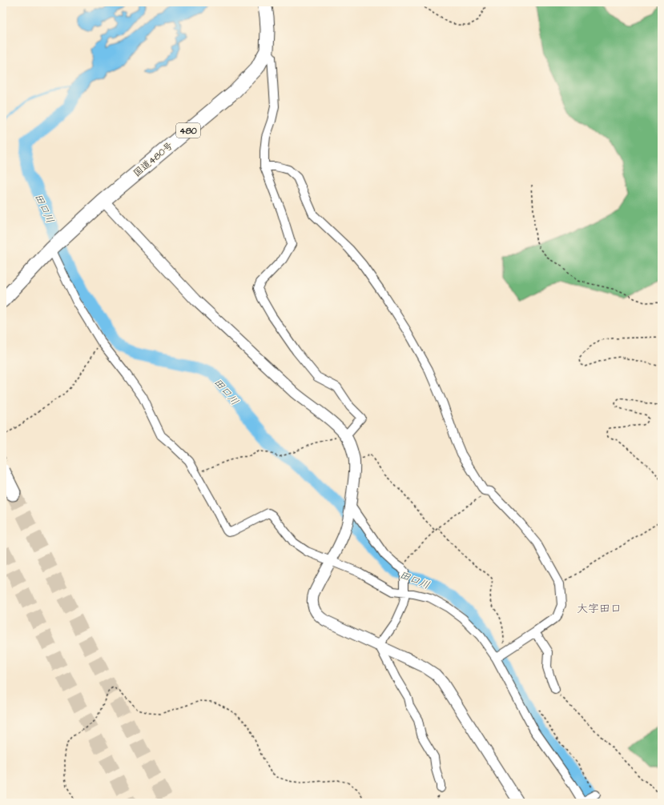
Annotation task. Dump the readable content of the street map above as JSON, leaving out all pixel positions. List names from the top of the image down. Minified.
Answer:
{"streets":{"highway":["480","国道480号"]},"districts":["大字田口"],"water":["田口川"]}
